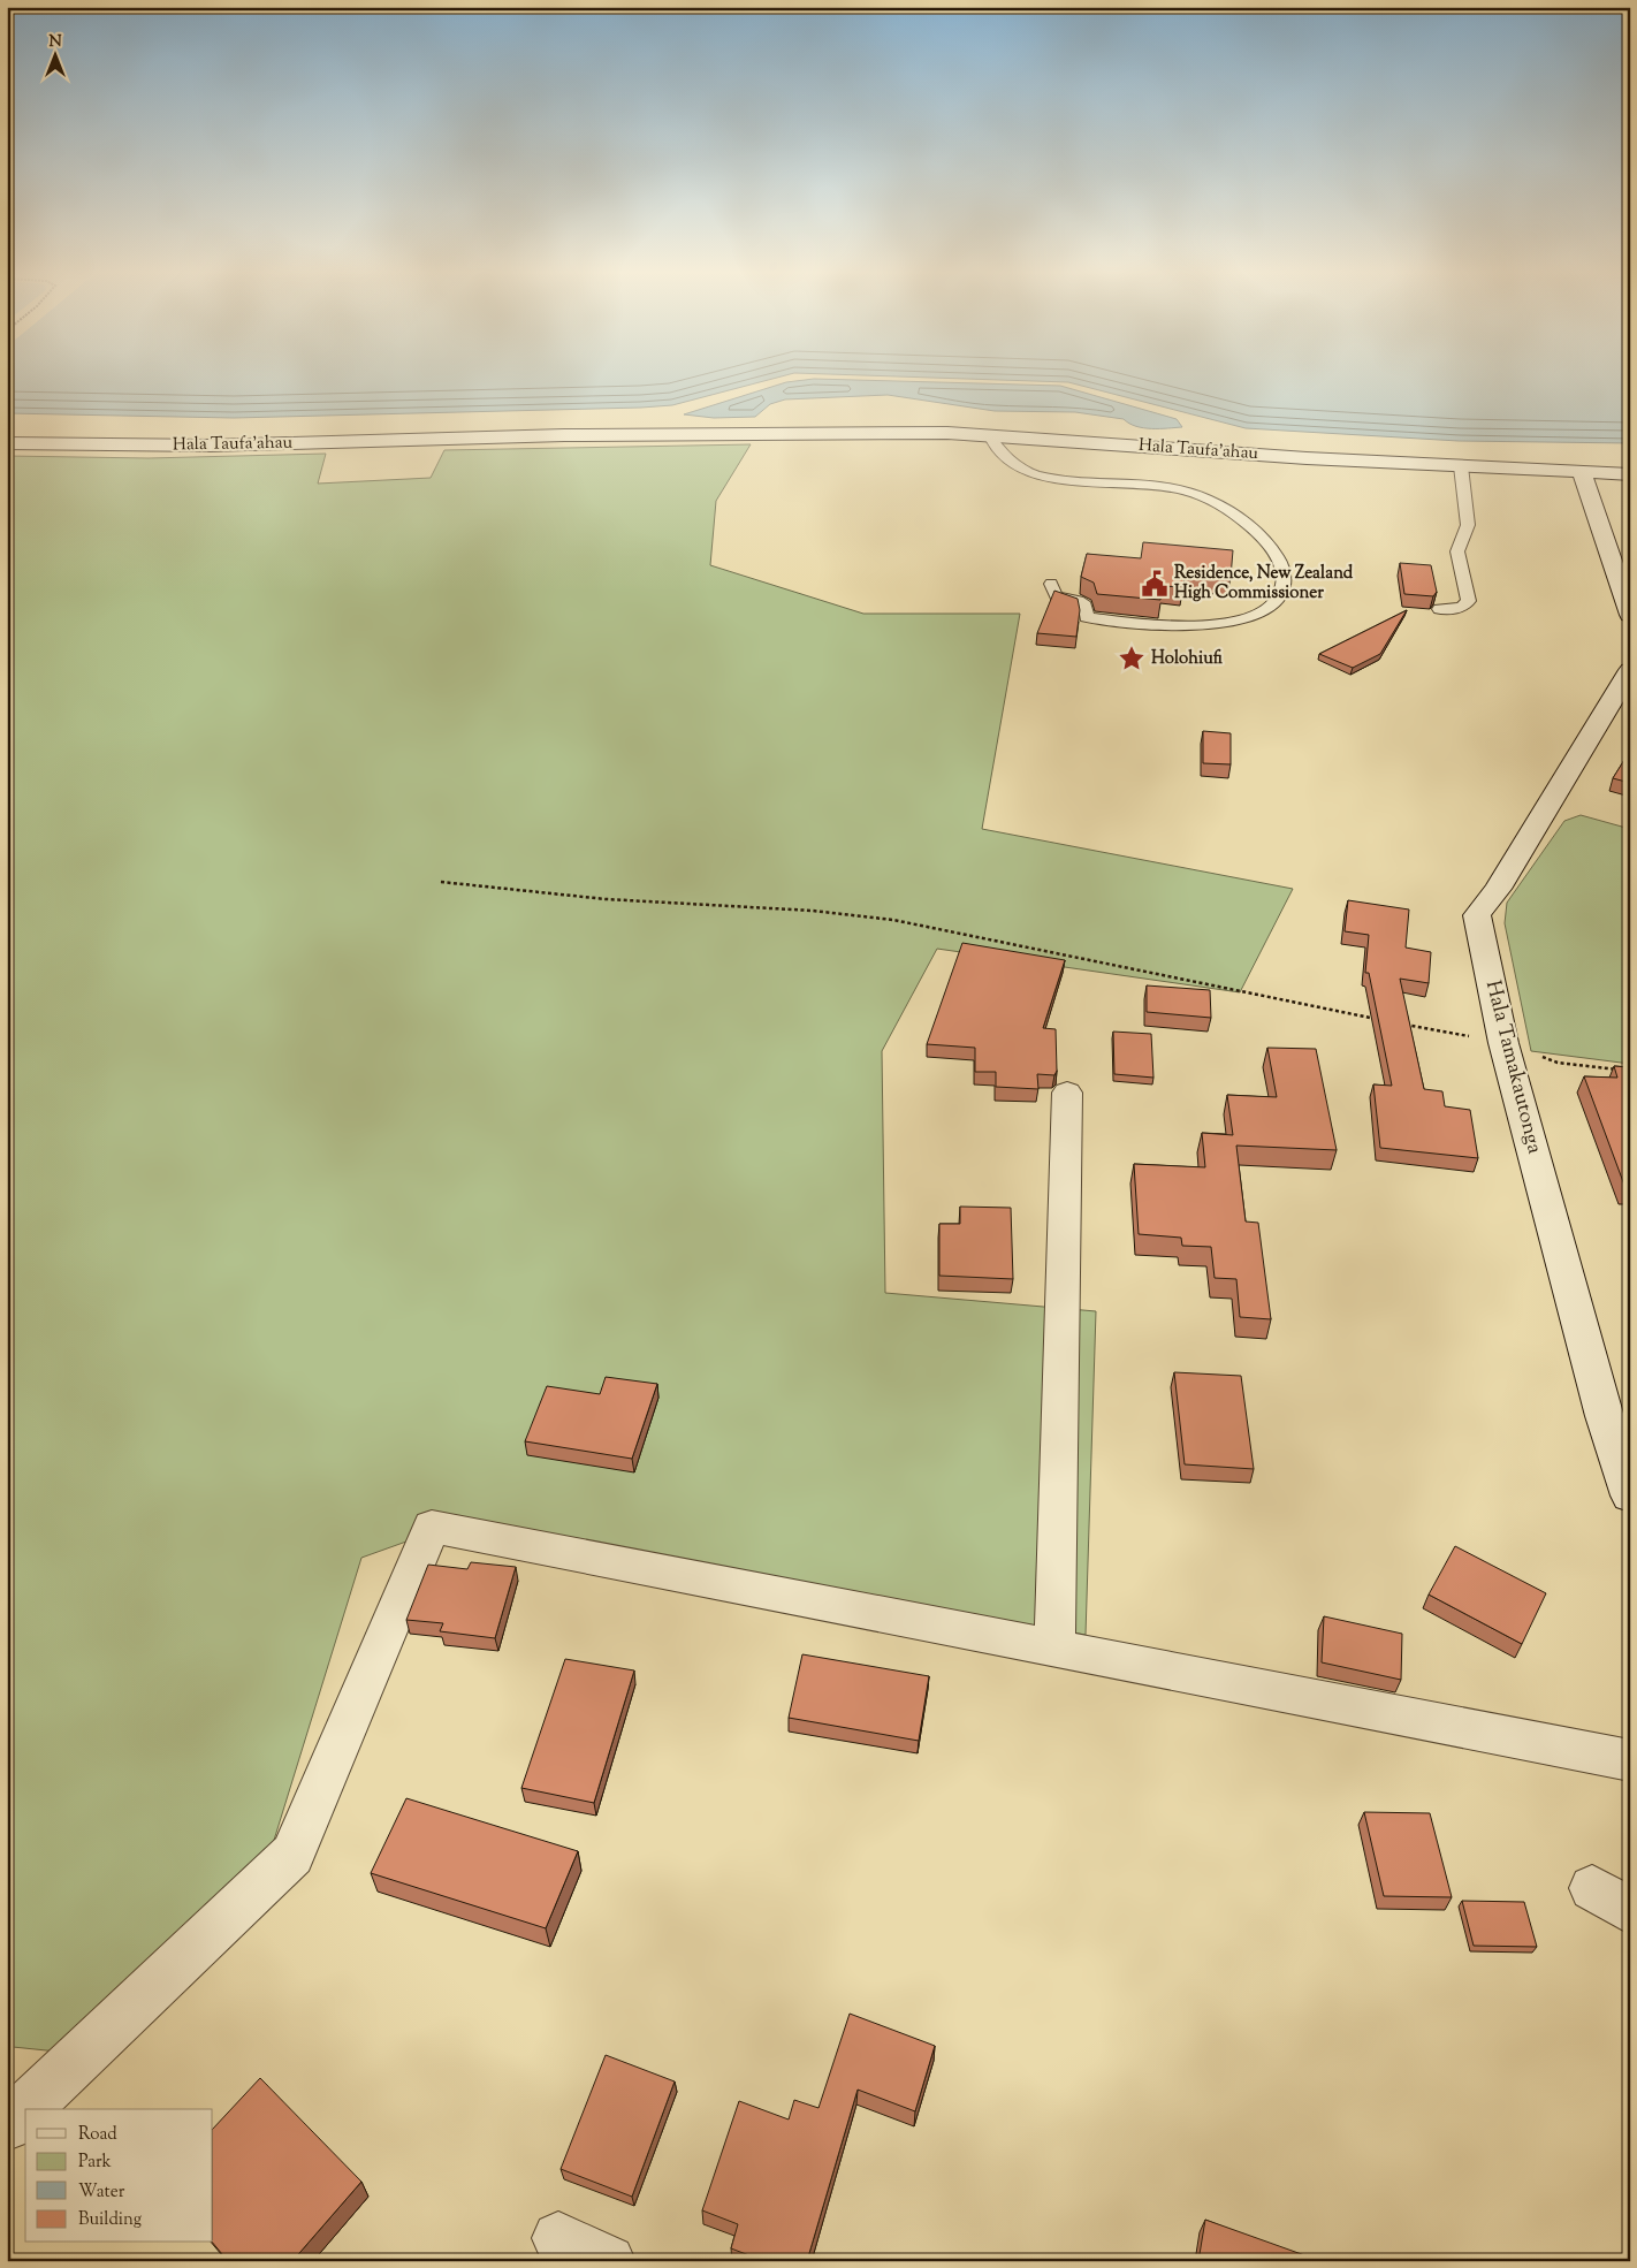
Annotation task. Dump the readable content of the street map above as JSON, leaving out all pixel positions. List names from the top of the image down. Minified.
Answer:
{"streets":{"street":["Hala Taufa'ahau","Hala Tamakautonga"]},"places":{"public building":["Residence, New Zealand High Commissioner"],"place":["Holohiufi"]},"legend":["Road","Park","Water","Building"],"north":"top"}
